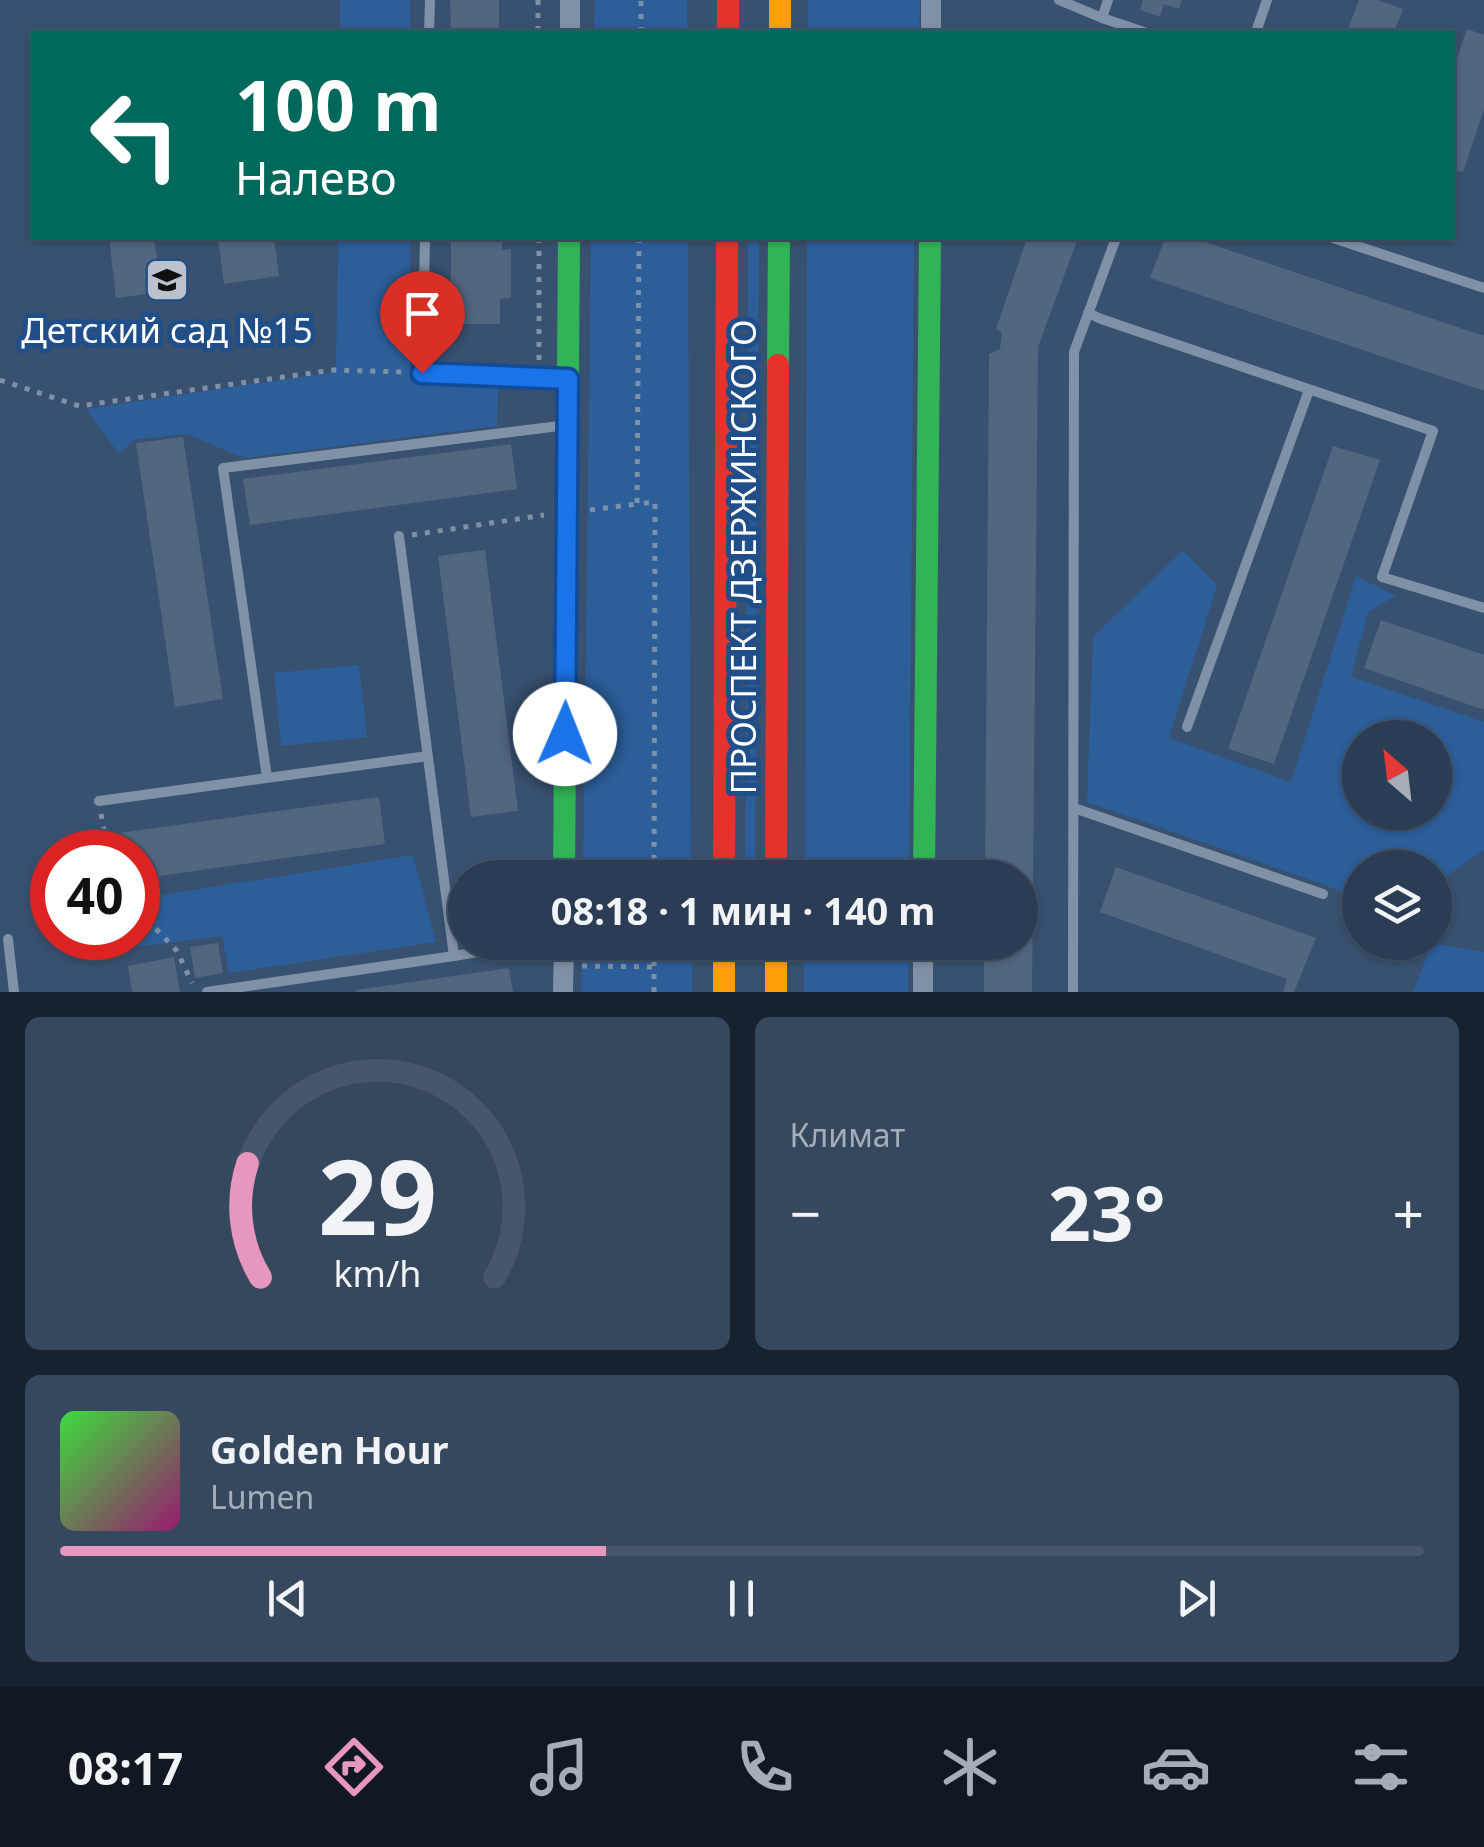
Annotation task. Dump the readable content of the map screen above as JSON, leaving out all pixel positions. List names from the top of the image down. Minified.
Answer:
{"streets":{"main road":["ПРОСПЕКТ ДЗЕРЖИНСКОГО"]},"places":{"school or university":["Детский сад №15"]},"north":"top left","page":{"turn":["100 m","Налево"],"limit":"40","trip":"08:18 · 1 мин · 140 m","tile":"Климат","heat":["−","23°","+"],"song":["Golden Hour","Lumen"],"tabs":"08:17","gauge":["29","km/h"]}}
